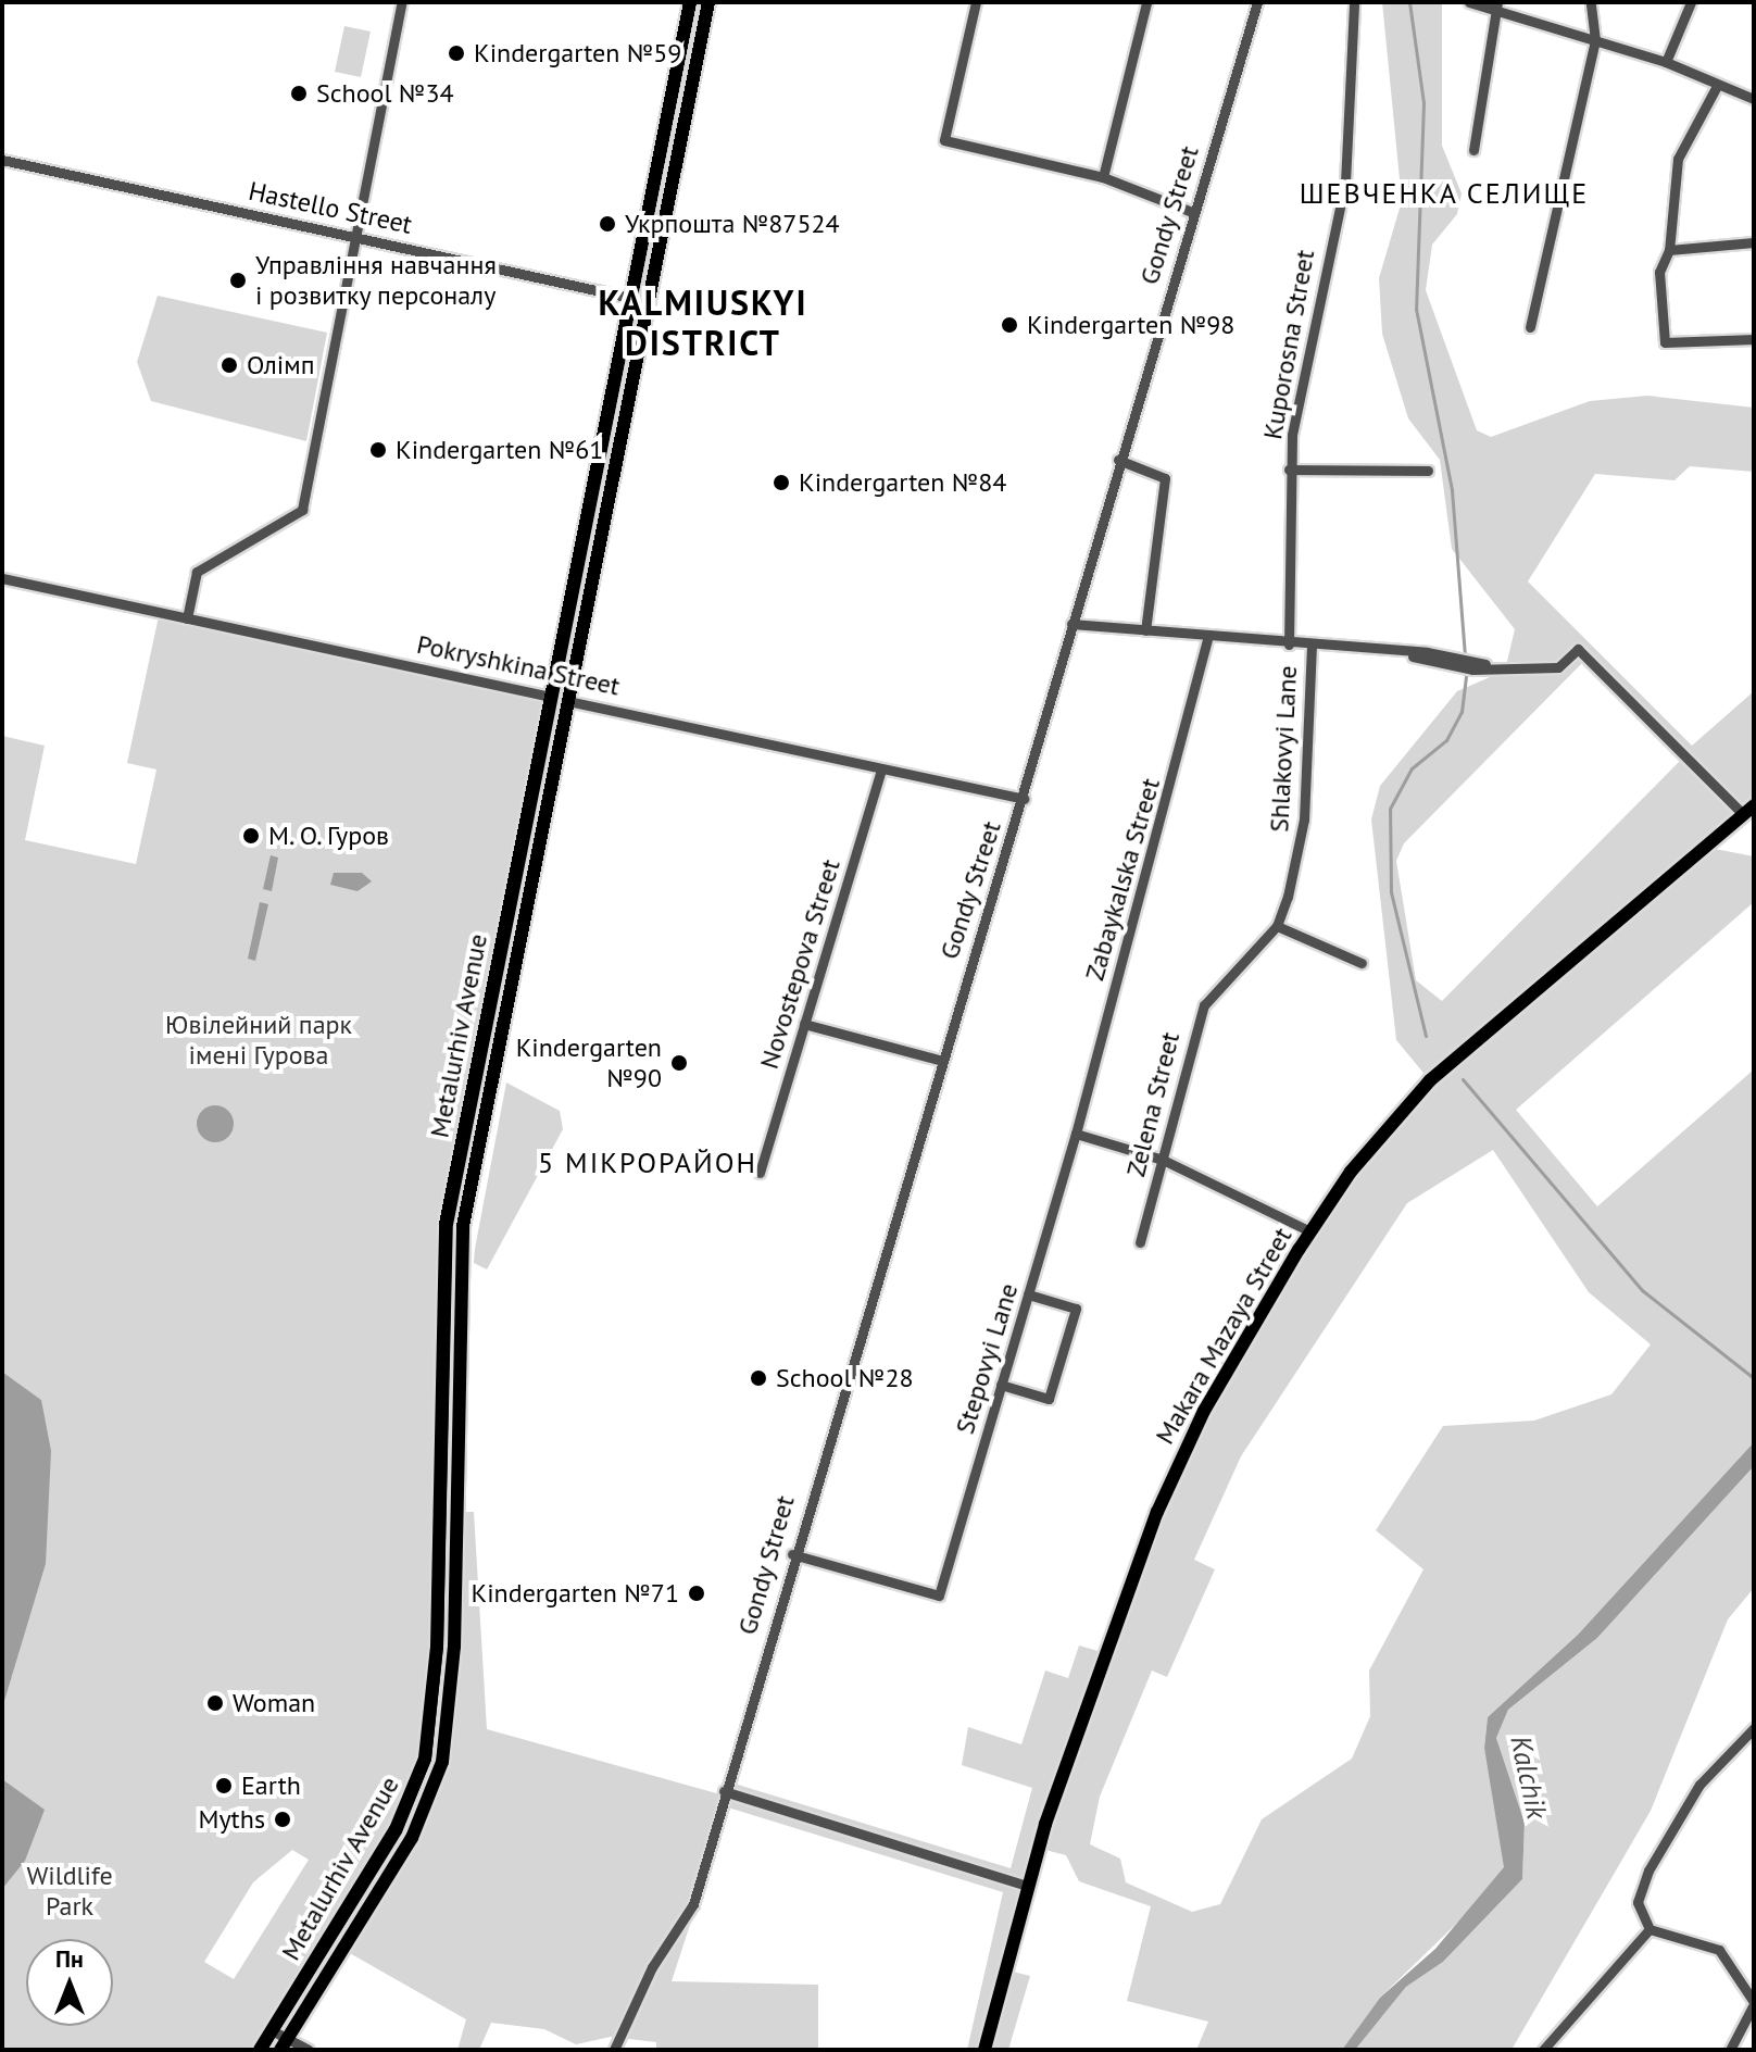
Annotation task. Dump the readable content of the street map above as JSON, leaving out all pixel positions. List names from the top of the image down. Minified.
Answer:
{"streets":{"main road":["Hastello Street","Pokryshkina Street","Metalurhiv Avenue","Makara Mazaya Street"],"street":["Gondy Street","Kuporosna Street","Shlakovyi Lane","Zabaykalska Street","Novostepova Street","Zelena Street","Stepovyi Lane"]},"crossings":[["Hastello Street","Metalurhiv Avenue"],["Gondy Street","Pokryshkina Street"],["Gondy Street","Shlakovyi Lane"],["Gondy Street","Stepovyi Lane"],["Kuporosna Street","Shlakovyi Lane"],["Pokryshkina Street","Novostepova Street"],["Pokryshkina Street","Metalurhiv Avenue"],["Shlakovyi Lane","Zabaykalska Street"],["Shlakovyi Lane","Zelena Street"],["Shlakovyi Lane","Makara Mazaya Street"],["Zabaykalska Street","Stepovyi Lane"]],"districts":["ШЕВЧЕНКА СЕЛИЩЕ","KALMIUSKYI DISTRICT","5 МІКРОРАЙОН"],"water":["Kalchik"],"parks":["Ювілейний парк імені Гурова","Wildlife Park"],"places":["Kindergarten №59","School №34","Укрпошта №87524","Управління навчання і розвитку персоналу","Kindergarten №98","Олімп","Kindergarten №61","Kindergarten №84","М. О. Гуров","Kindergarten №90","School №28","Kindergarten №71","Woman","Earth","Myths"],"north":"top"}
